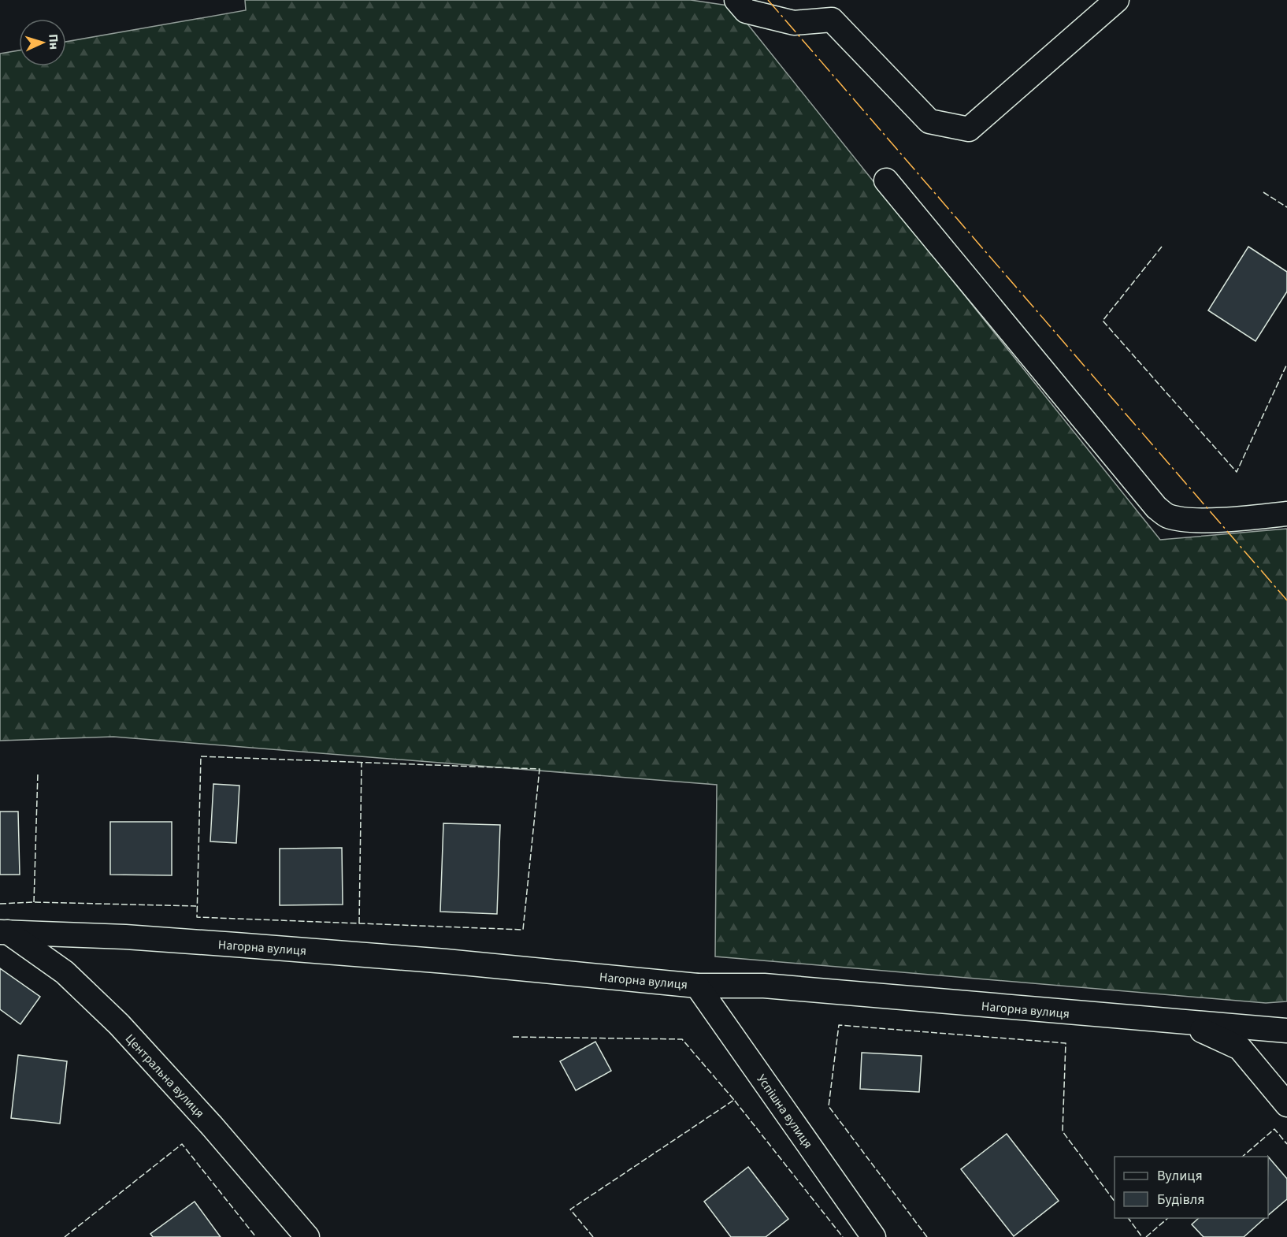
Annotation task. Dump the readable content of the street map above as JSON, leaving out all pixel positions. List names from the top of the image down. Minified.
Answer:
{"streets":{"street":["Нагорна вулиця","Центральна вулиця","Успішна вулиця"]},"crossings":[["Нагорна вулиця","Центральна вулиця"],["Нагорна вулиця","Успішна вулиця"]],"legend":["Вулиця","Будівля"],"north":"right"}
